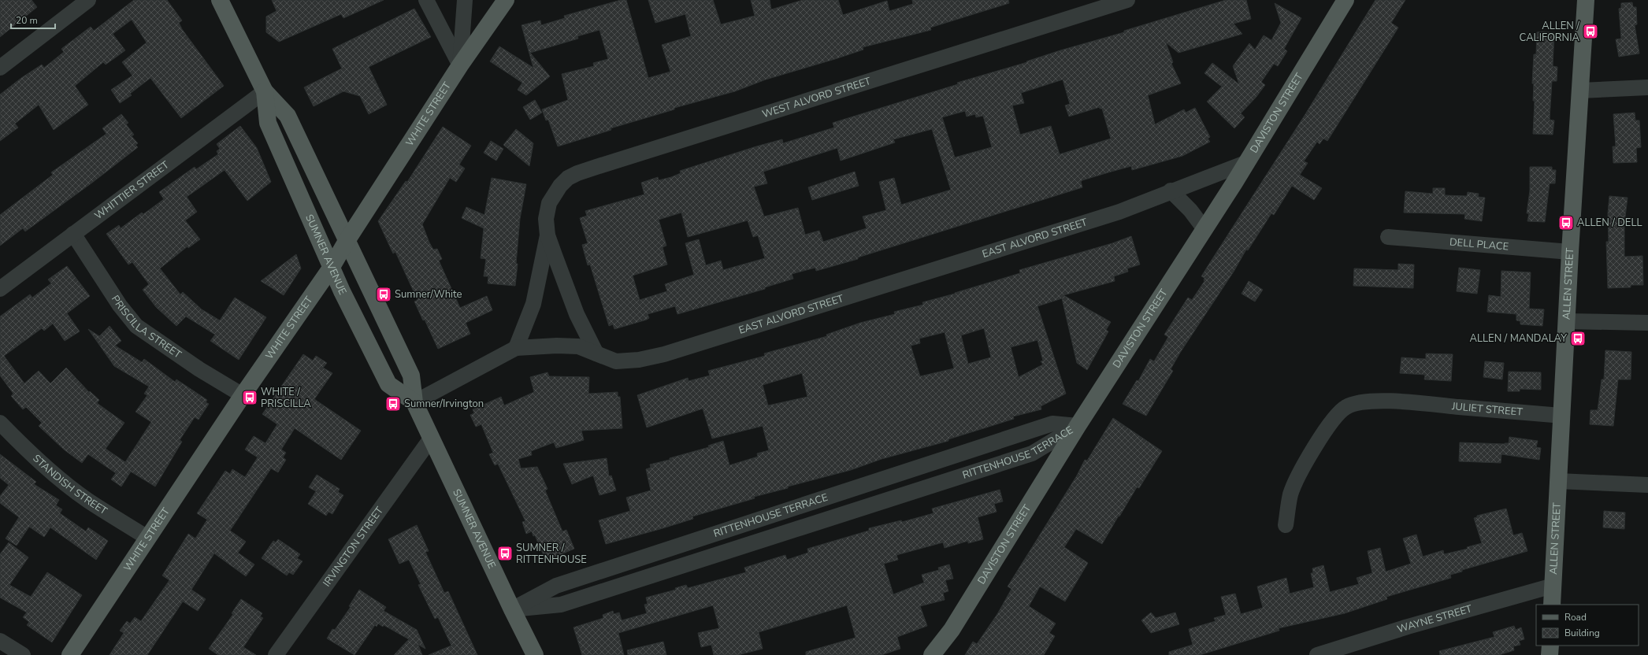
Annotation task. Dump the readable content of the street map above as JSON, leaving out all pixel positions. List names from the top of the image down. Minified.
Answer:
{"streets":{"main road":["DAVISTON STREET","WHITE STREET","SUMNER AVENUE","ALLEN STREET"],"street":["WEST ALVORD STREET","WHITTIER STREET","EAST ALVORD STREET","DELL PLACE","PRISCILLA STREET","JULIET STREET","RITTENHOUSE TERRACE","STANDISH STREET","IRVINGTON STREET","WAYNE STREET"]},"crossings":[["WEST ALVORD STREET","EAST ALVORD STREET"],["DAVISTON STREET","EAST ALVORD STREET"],["DAVISTON STREET","RITTENHOUSE TERRACE"],["WHITE STREET","SUMNER AVENUE"],["WHITE STREET","PRISCILLA STREET"],["WHITE STREET","STANDISH STREET"],["WHITTIER STREET","SUMNER AVENUE"],["WHITTIER STREET","PRISCILLA STREET"],["EAST ALVORD STREET","SUMNER AVENUE"],["DELL PLACE","ALLEN STREET"],["SUMNER AVENUE","RITTENHOUSE TERRACE"],["SUMNER AVENUE","IRVINGTON STREET"],["ALLEN STREET","JULIET STREET"],["ALLEN STREET","WAYNE STREET"]],"places":{"bus stop":["ALLEN / CALIFORNIA","ALLEN / DELL","Sumner/White","ALLEN / MANDALAY","WHITE / PRISCILLA","Sumner/Irvington","SUMNER / RITTENHOUSE"]},"legend":["Road","Building"],"scale_bar":"20 m"}
